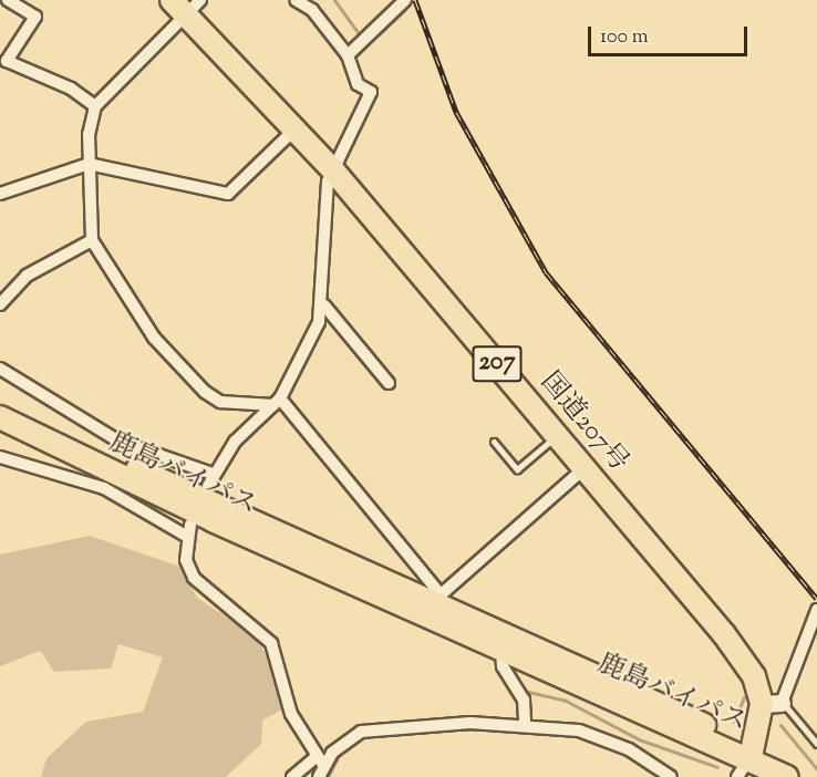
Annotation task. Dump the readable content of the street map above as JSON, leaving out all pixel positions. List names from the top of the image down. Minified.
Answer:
{"streets":{"highway":["207","国道207号","鹿島バイパス"]},"scale_bar":"100 m"}
